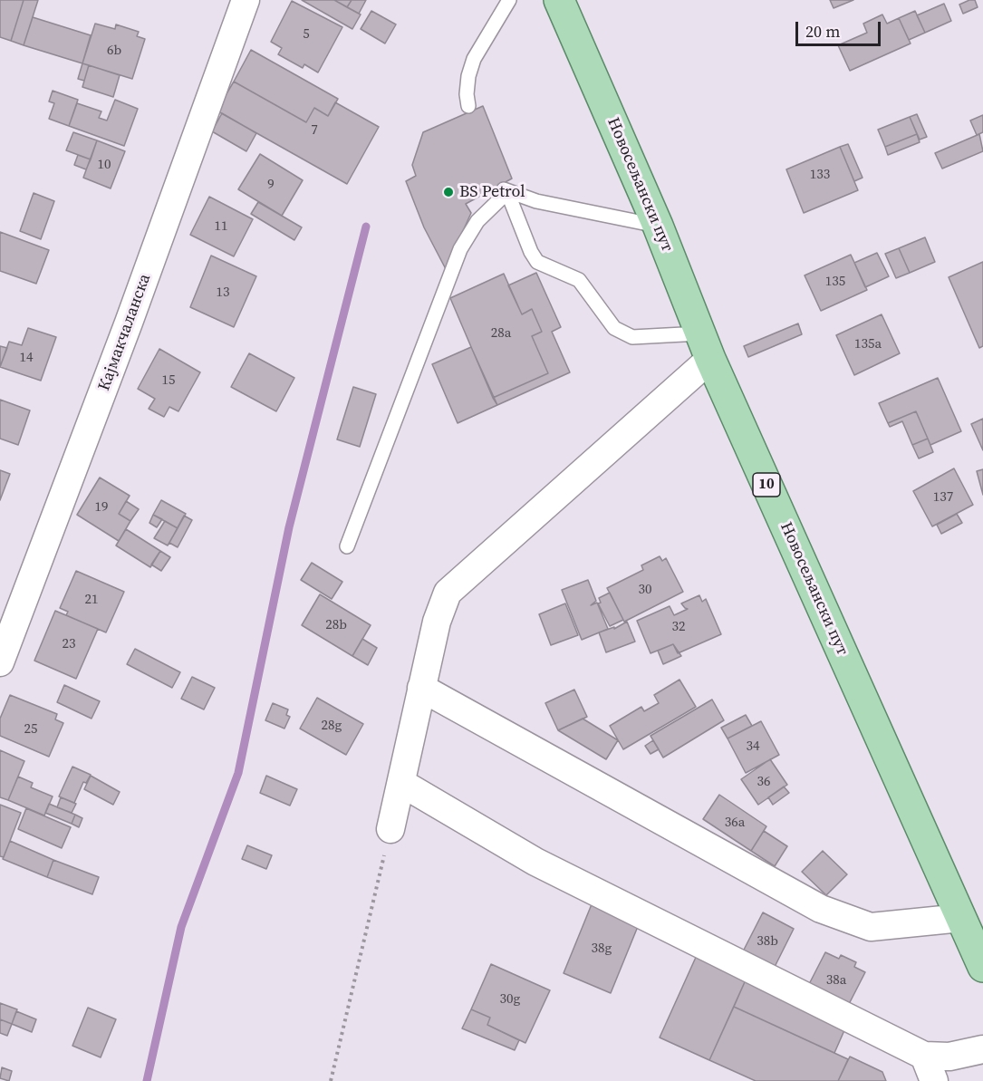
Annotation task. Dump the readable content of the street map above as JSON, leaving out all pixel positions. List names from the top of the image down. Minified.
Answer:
{"streets":{"main road":["Новосељански пут","10"],"street":["Кајмакчаланска"]},"places":["BS Petrol"],"house_numbers":["5","6b","7","10","133","9","11","135","13","28a","135a","14","15","137","19","30","21","28b","32","23","28g","25","34","36","36a","38b","38g","38a","30g"],"scale_bar":"20 m"}
